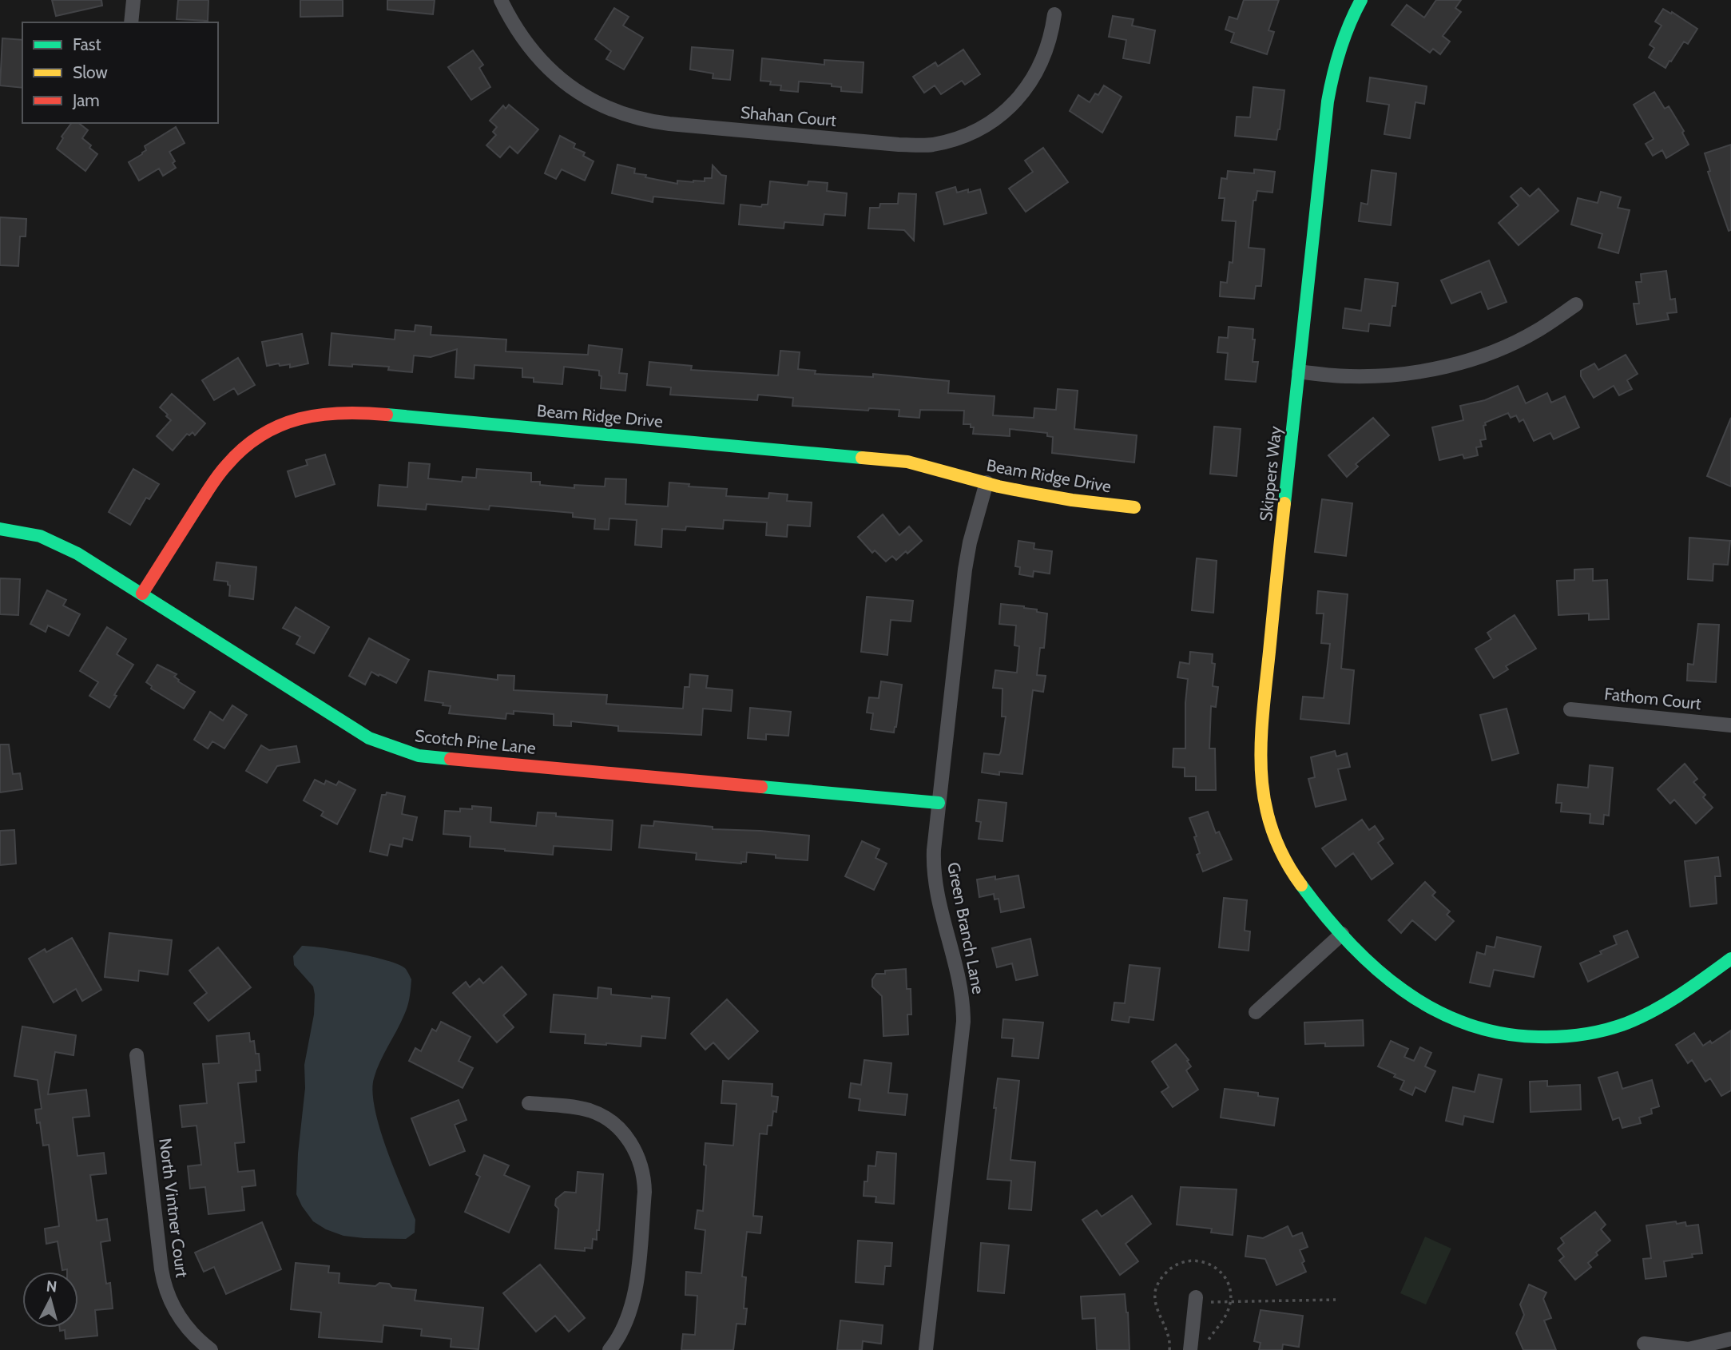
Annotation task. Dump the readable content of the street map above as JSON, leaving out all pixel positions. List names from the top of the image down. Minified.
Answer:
{"streets":{"street":["Shahan Court","Beam Ridge Drive","Skippers Way","Fathom Court","Scotch Pine Lane","Green Branch Lane","North Vintner Court"]},"crossings":[["Beam Ridge Drive","Scotch Pine Lane"],["Beam Ridge Drive","Green Branch Lane"],["Scotch Pine Lane","Green Branch Lane"]],"legend":["Fast","Slow","Jam"],"north":"top"}
